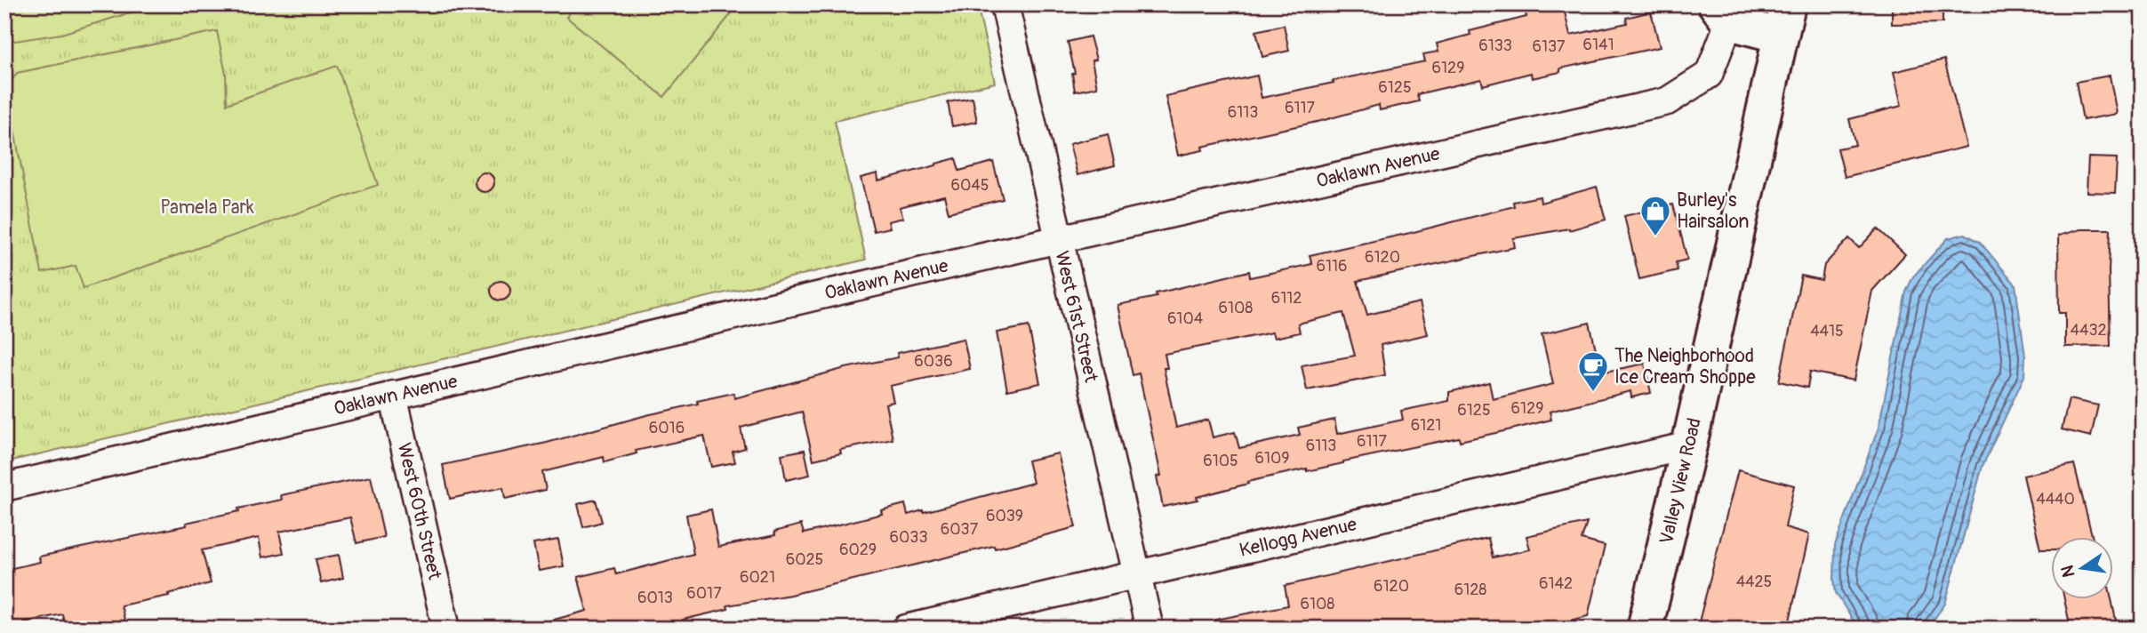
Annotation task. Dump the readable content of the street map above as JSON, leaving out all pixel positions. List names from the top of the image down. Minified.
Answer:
{"streets":{"street":["Oaklawn Avenue","West 61st Street","Valley View Road","West 60th Street","Kellogg Avenue"]},"crossings":[["Oaklawn Avenue","West 61st Street"],["Oaklawn Avenue","West 60th Street"],["West 61st Street","Kellogg Avenue"],["Valley View Road","Kellogg Avenue"]],"parks":["Pamela Park"],"places":{"shop":["Burley's Hairsalon"],"cafe":["The Neighborhood Ice Cream Shoppe"]},"house_numbers":["6141","6133","6137","6129","6125","6117","6113","6045","6120","6116","6112","6108","6104","4432","4415","6036","6129","6125","6121","6016","6117","6113","6109","6105","4440","6039","6037","6033","6029","6025","6021","4425","6142","6120","6128","6017","6013","6108"],"north":"left"}
